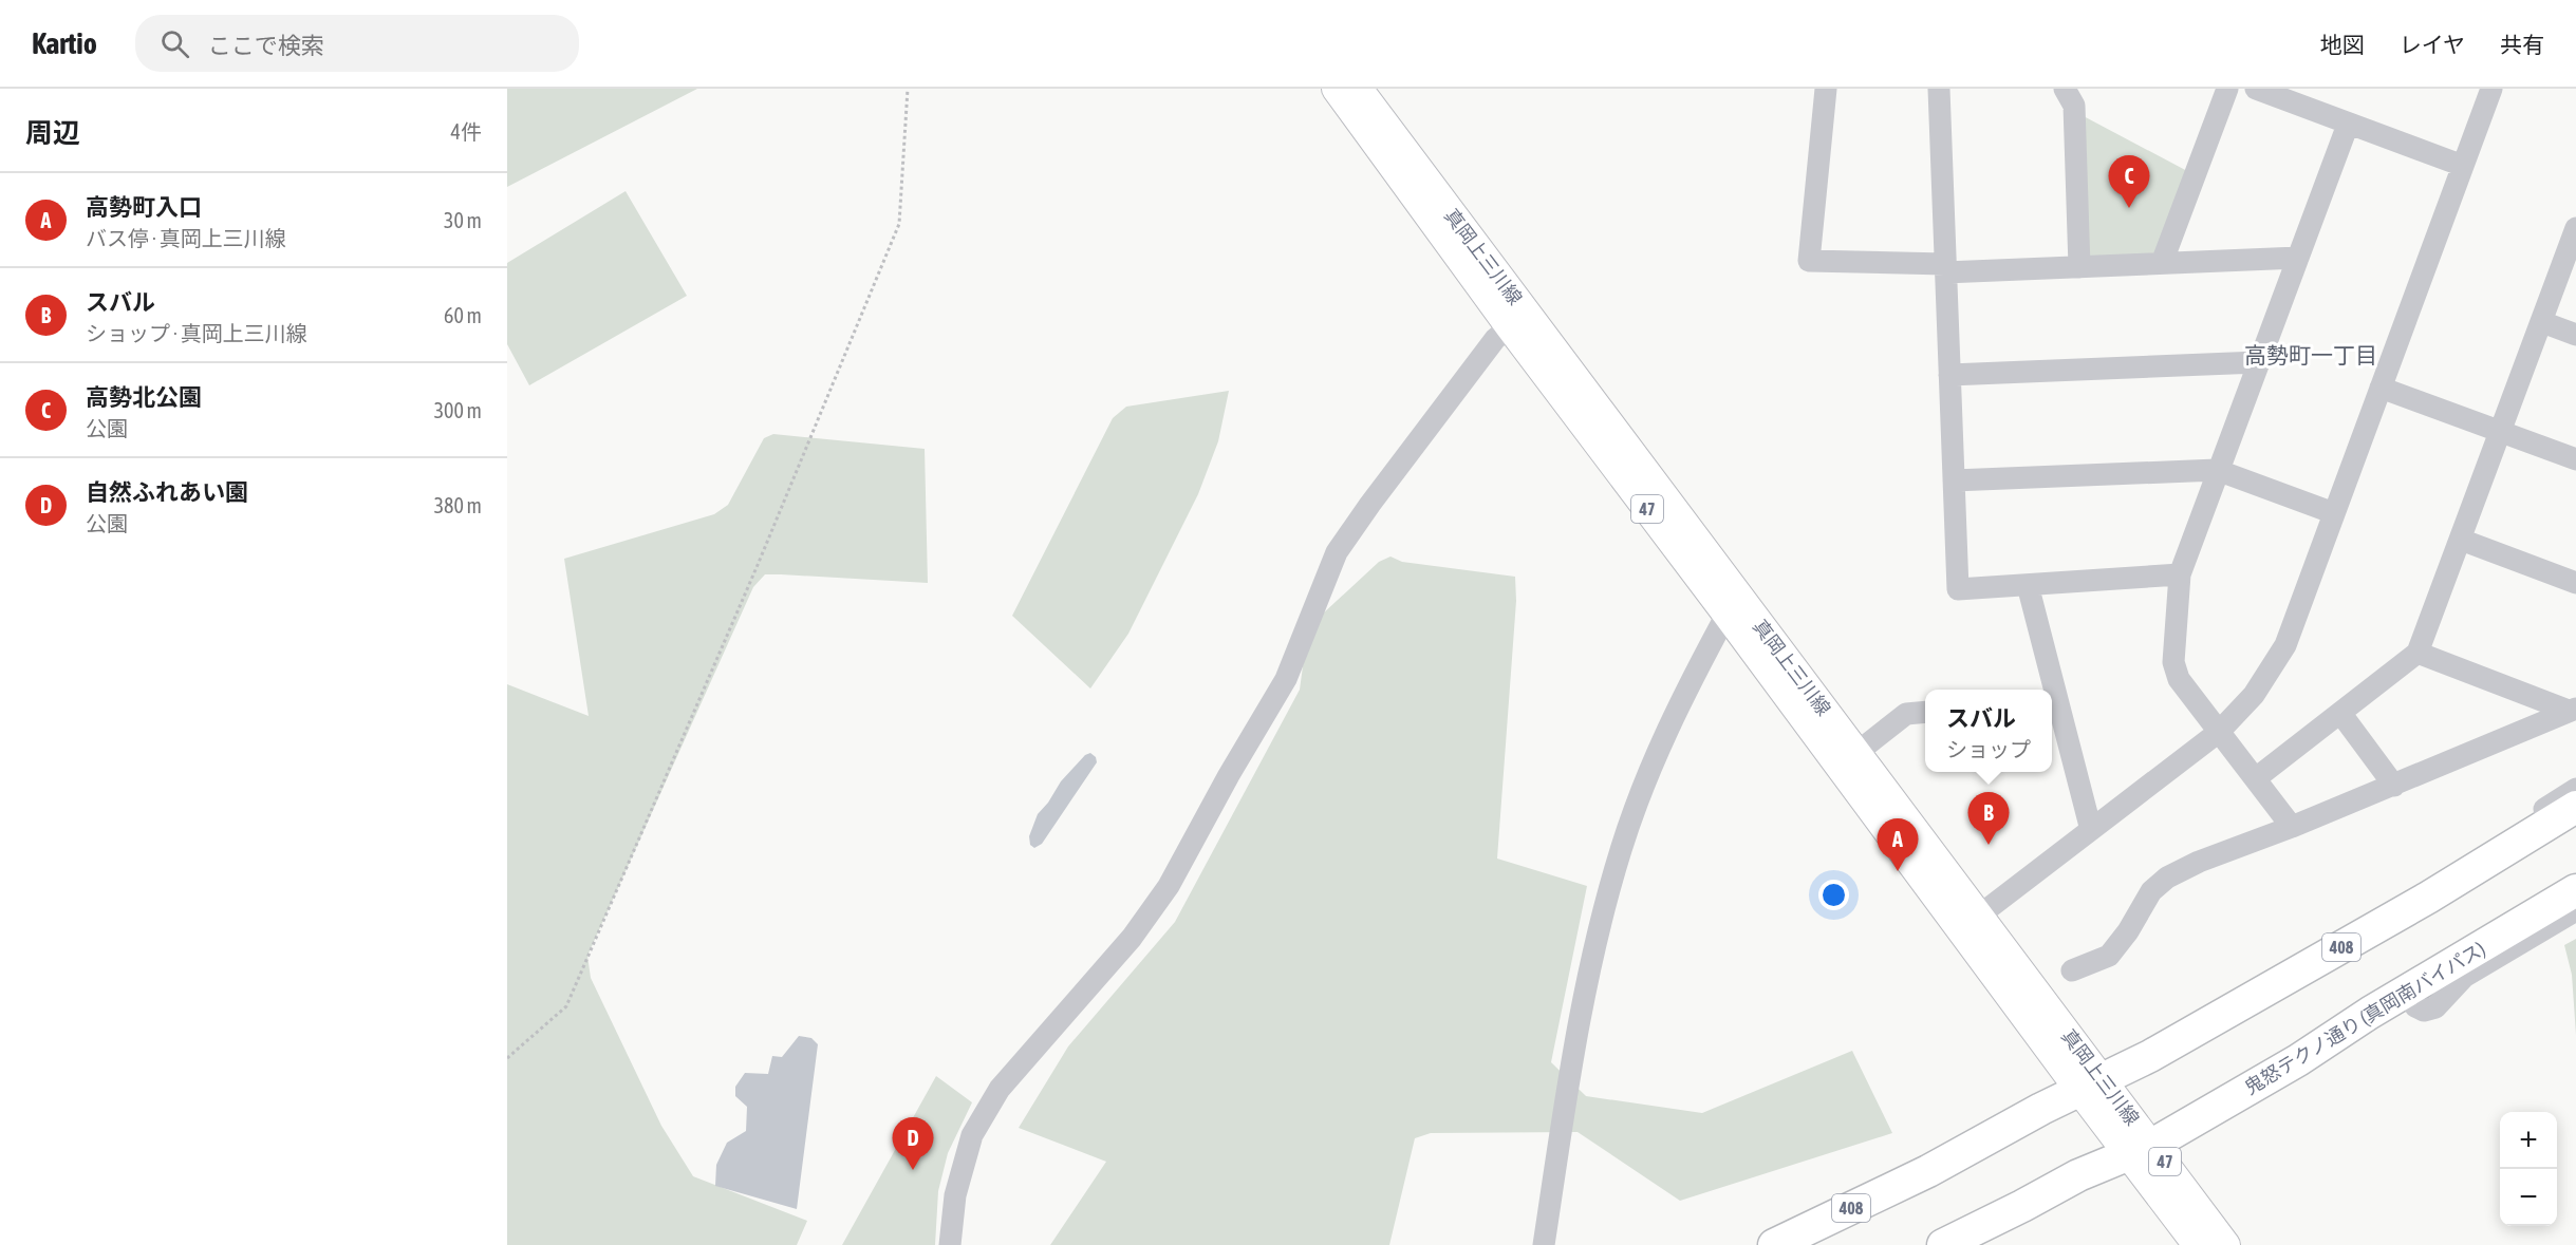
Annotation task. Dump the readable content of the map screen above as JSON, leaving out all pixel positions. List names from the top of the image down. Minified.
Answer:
{"streets":{"highway":["408","鬼怒テクノ通り (真岡南バイパス)"],"main road":["真岡上三川線","47"]},"crossings":[["真岡上三川線","408"],["真岡上三川線","鬼怒テクノ通り (真岡南バイパス)"]],"districts":["高勢町一丁目"],"page":{"header":"Kartio","search":"ここで検索","nav":["地図","レイヤ","共有"],"heading":["周辺","4件"],"pins":["C","B","A","D"],"list":[{"mark":"A","name":"高勢町入口","note":"バス停 · 真岡上三川線","value":"30 m"},{"mark":"B","name":"スバル","note":"ショップ · 真岡上三川線","value":"60 m"},{"mark":"C","name":"高勢北公園","note":"公園","value":"300 m"},{"mark":"D","name":"自然ふれあい園","note":"公園","value":"380 m"}],"popup":["スバル","ショップ"],"map_buttons":["+","−"]}}
